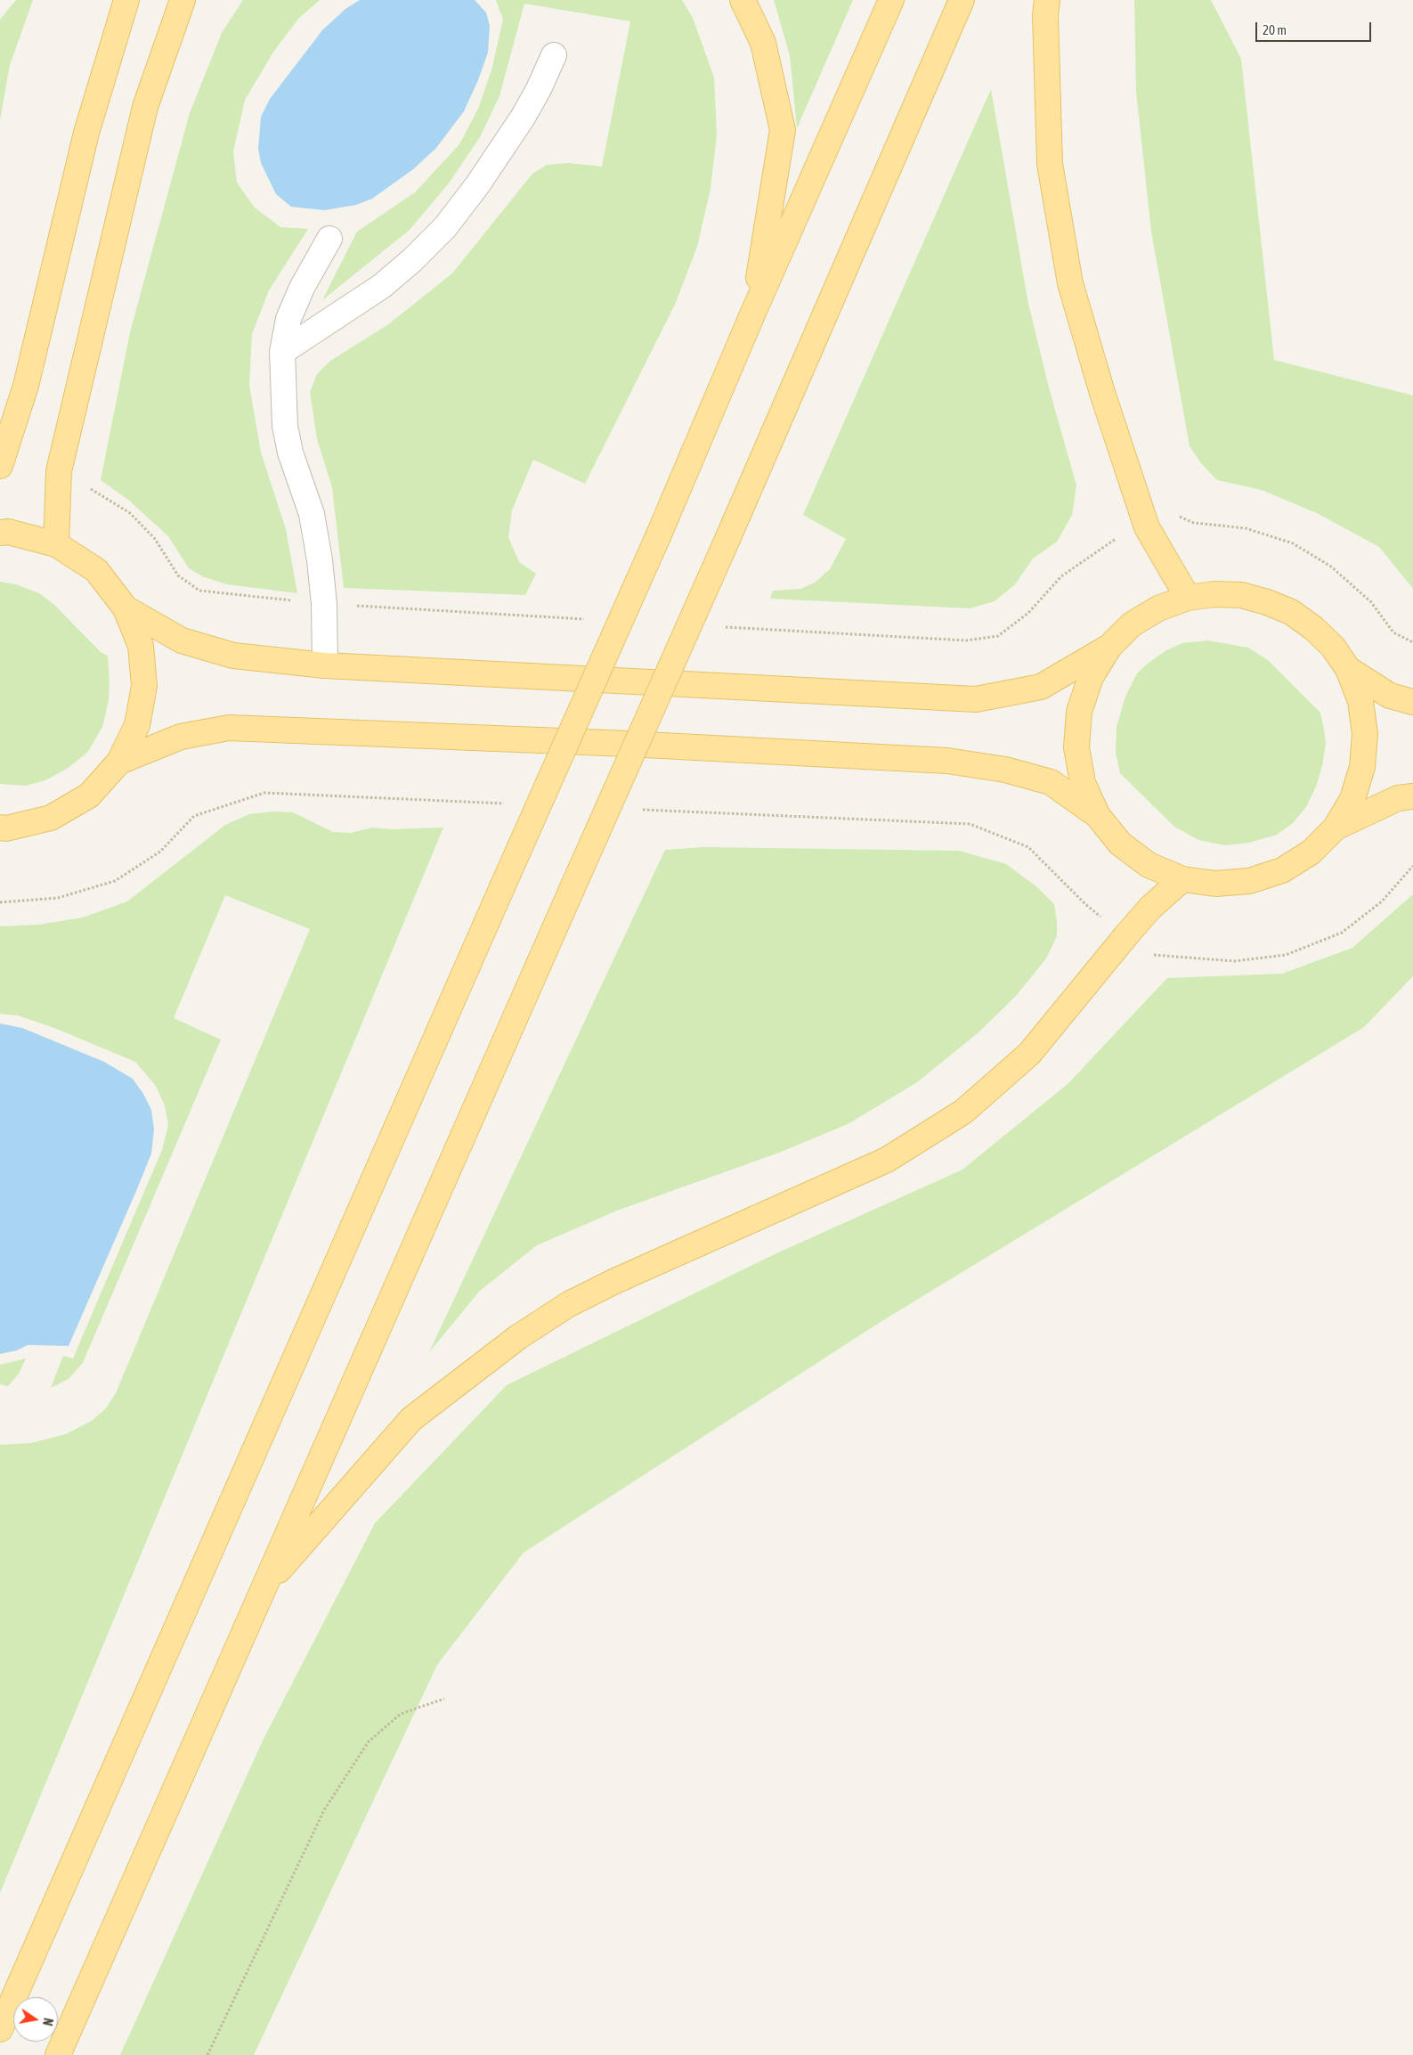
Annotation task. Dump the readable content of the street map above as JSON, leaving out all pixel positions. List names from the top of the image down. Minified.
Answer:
{"scale_bar":"20 m","north":"right"}
